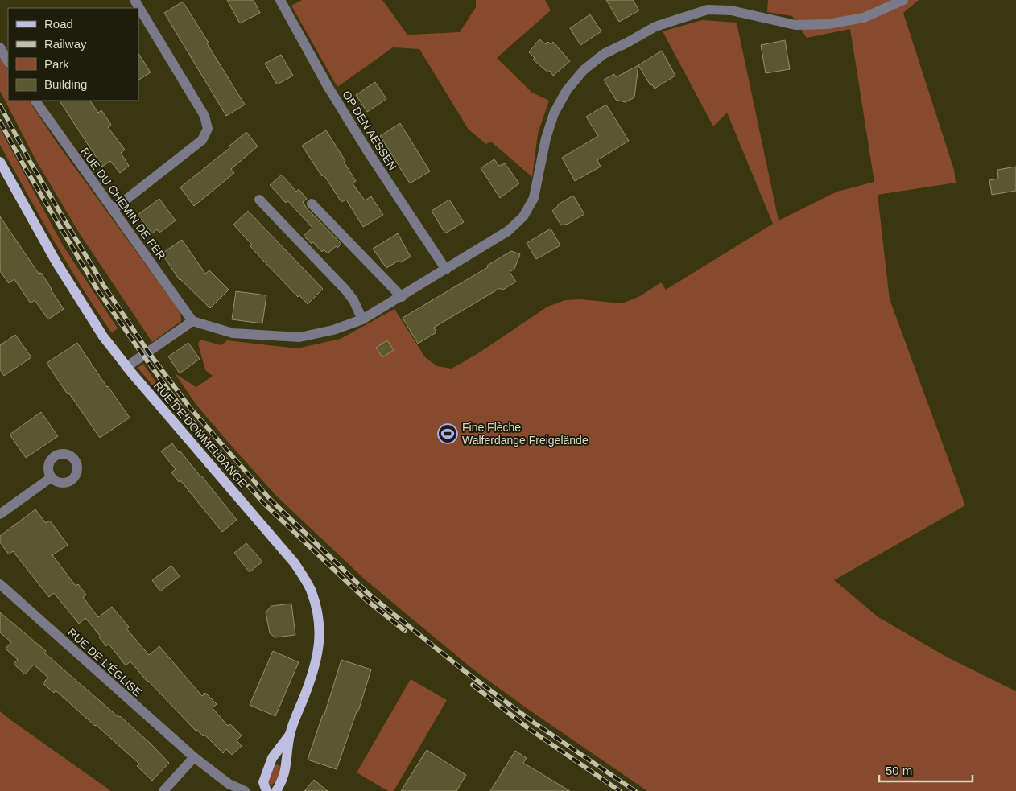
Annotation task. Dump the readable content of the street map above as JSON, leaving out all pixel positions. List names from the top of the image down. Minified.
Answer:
{"streets":{"main road":["RUE DE DOMMELDANGE"],"street":["OP DEN AESSEN","RUE DU CHEMIN DE FER","RUE DE L'ÉGLISE"]},"places":{"sports":["Fine Flèche Walferdange Freigelände"]},"legend":["Road","Railway","Park","Building"],"scale_bar":"50 m"}
